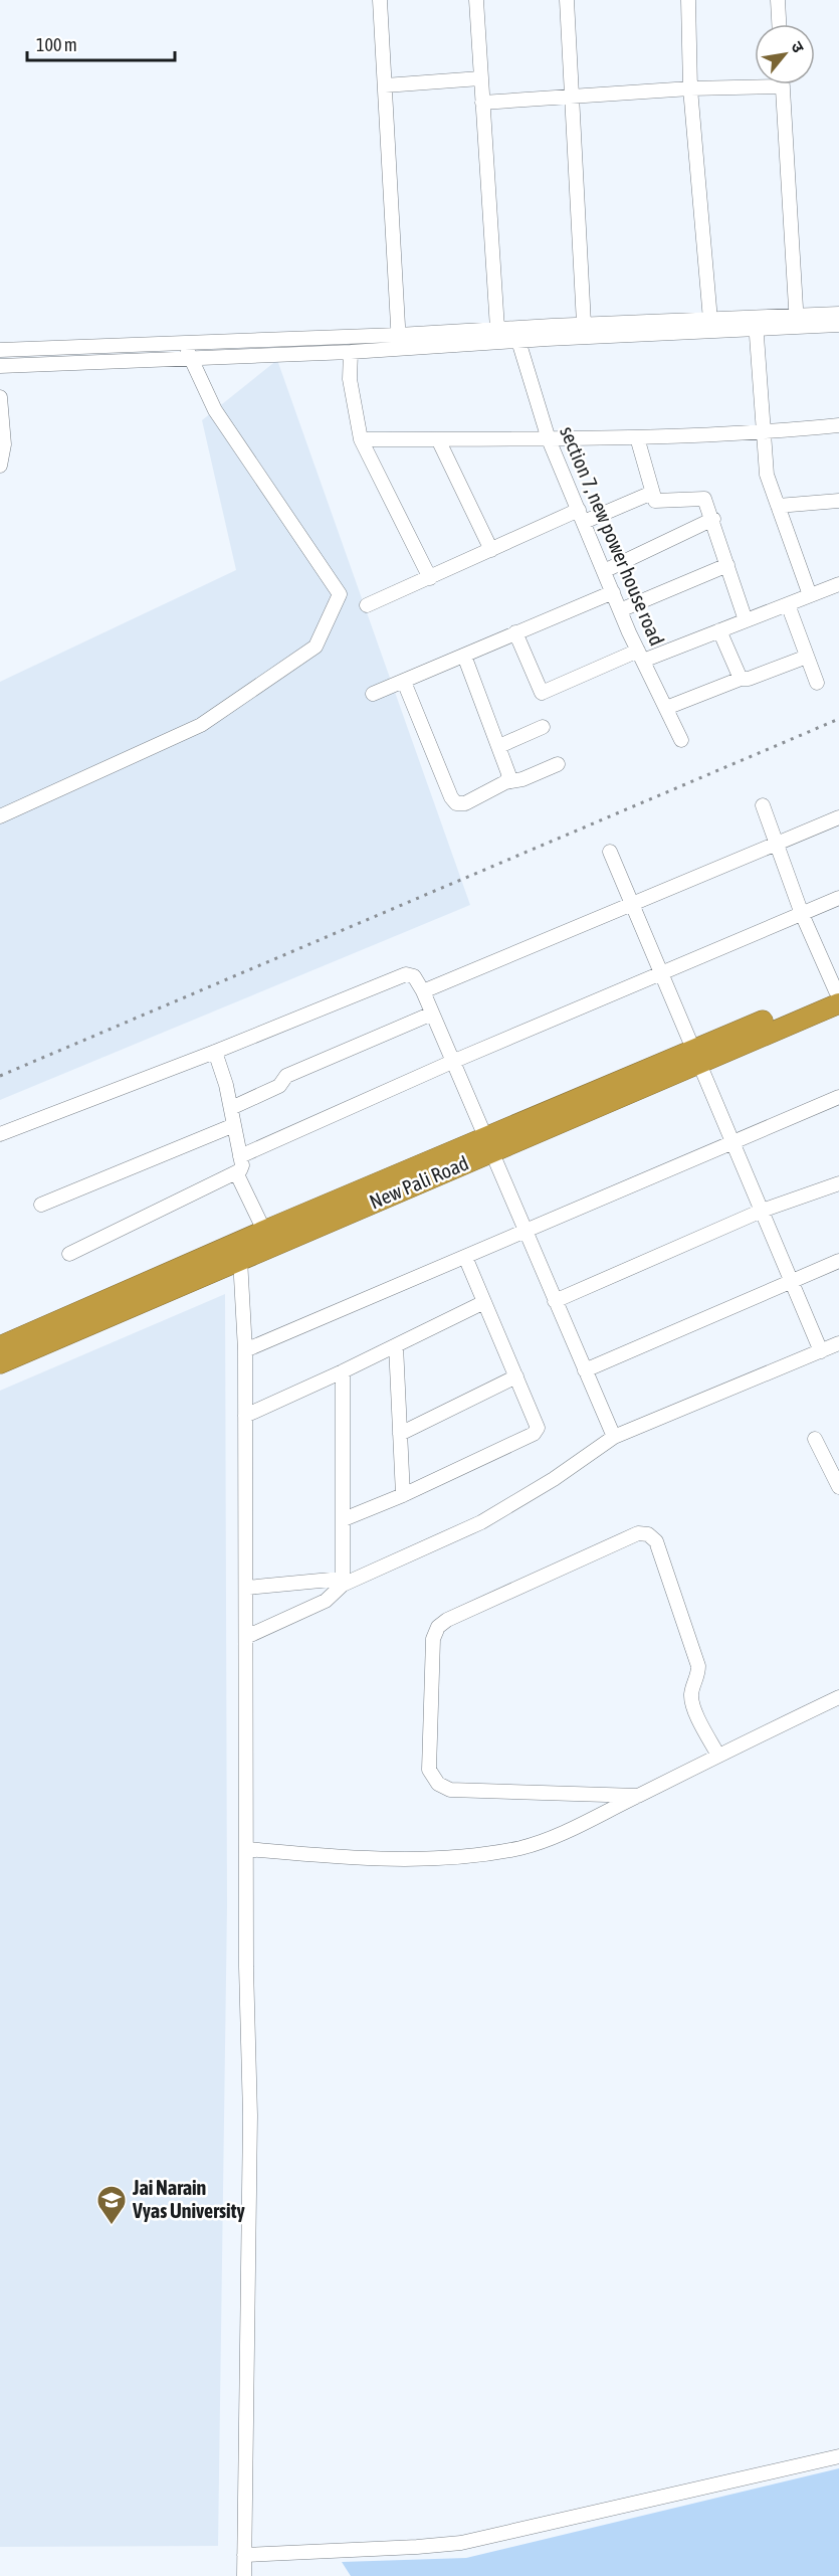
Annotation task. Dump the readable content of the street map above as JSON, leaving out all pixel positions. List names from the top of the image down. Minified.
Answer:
{"streets":{"highway":["New Pali Road"],"street":["section 7, new power house road"]},"places":{"school or university":["Jai Narain Vyas University"]},"scale_bar":"100 m","north":"top right"}
